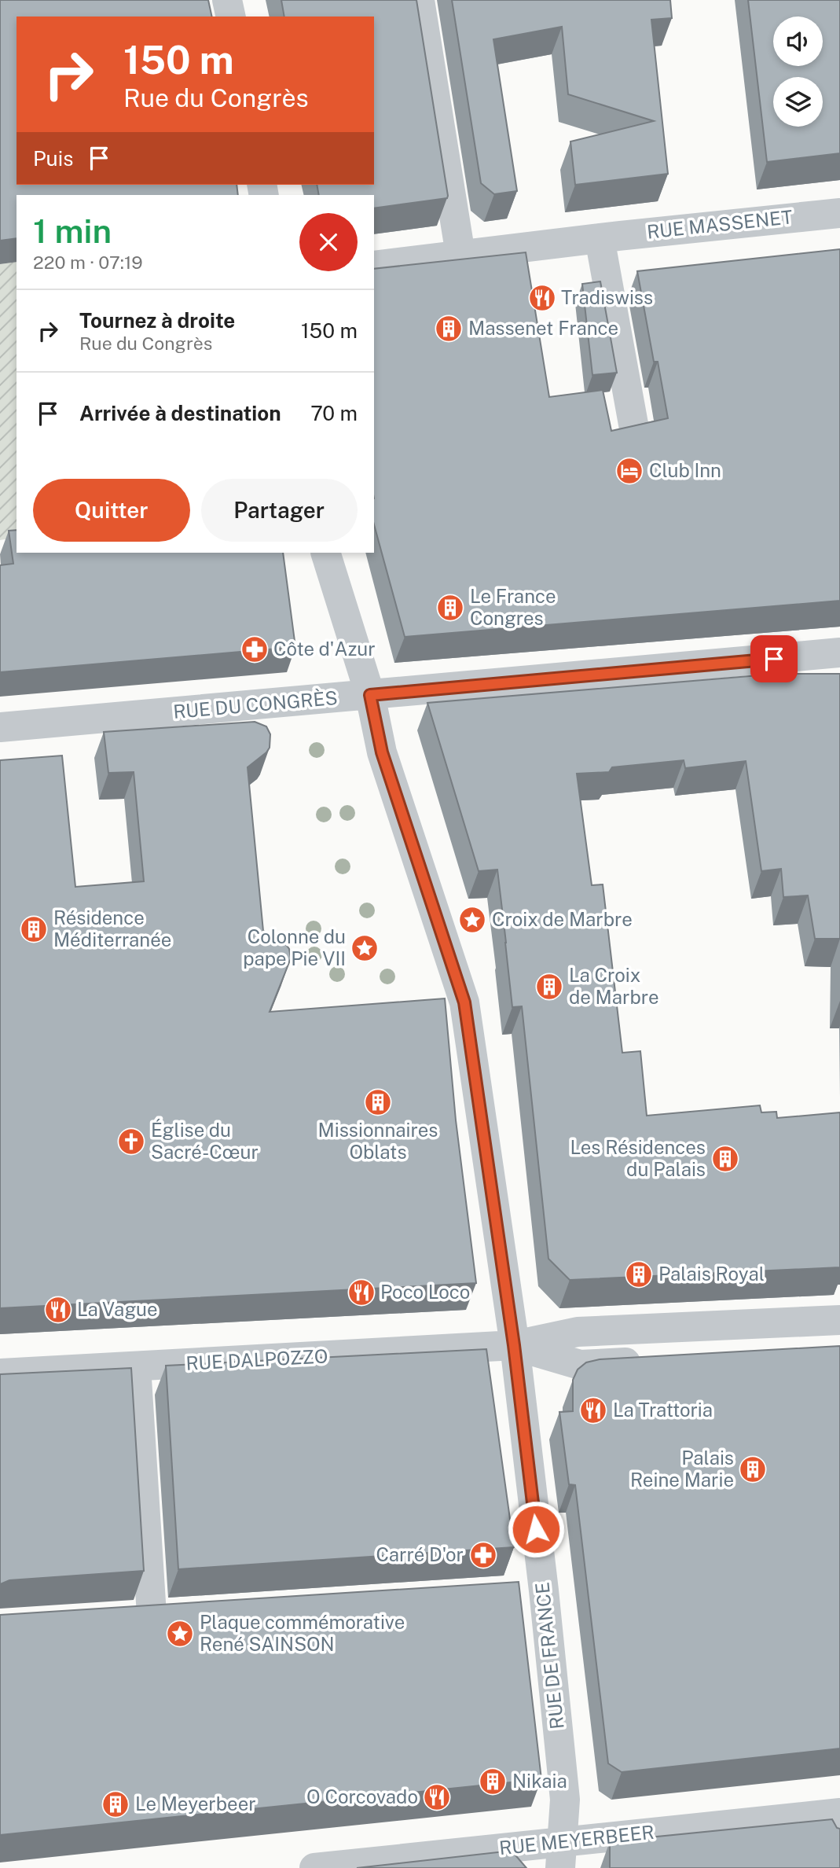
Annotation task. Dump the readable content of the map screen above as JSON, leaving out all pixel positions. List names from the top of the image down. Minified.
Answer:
{"streets":{"street":["RUE MASSENET","RUE DU CONGRÈS","RUE DALPOZZO","RUE DE FRANCE","RUE MEYERBEER"]},"crossings":[["RUE DU CONGRÈS","RUE DE FRANCE"],["RUE DALPOZZO","RUE DE FRANCE"],["RUE DE FRANCE","RUE MEYERBEER"]],"places":{"restaurant":["Tradiswiss","Poco Loco","La Vague","La Trattoria","O Corcovado"],"building":["Massenet France","Le France Congres","Résidence Méditerranée","La Croix de Marbre","Missionnaires Oblats","Les Résidences du Palais","Palais Royal","Palais Reine Marie","Nikaia","Le Meyerbeer"],"hotel":["Club Inn"],"pharmacy":["Côte d'Azur","Carré D'or"],"place":["Croix de Marbre","Colonne du pape Pie VII","Plaque commémorative René SAINSON"],"church":["Église du Sacré-Cœur"]},"page":{"turn":["150 m","Rue du Congrès"],"then":"Puis","heading":["1 min","220 m · 07:19"],"list":[{"name":"Tournez à droite","note":"Rue du Congrès","value":"150 m"},{"name":"Arrivée à destination","value":"70 m"}],"buttons":["Quitter","Partager"]}}
